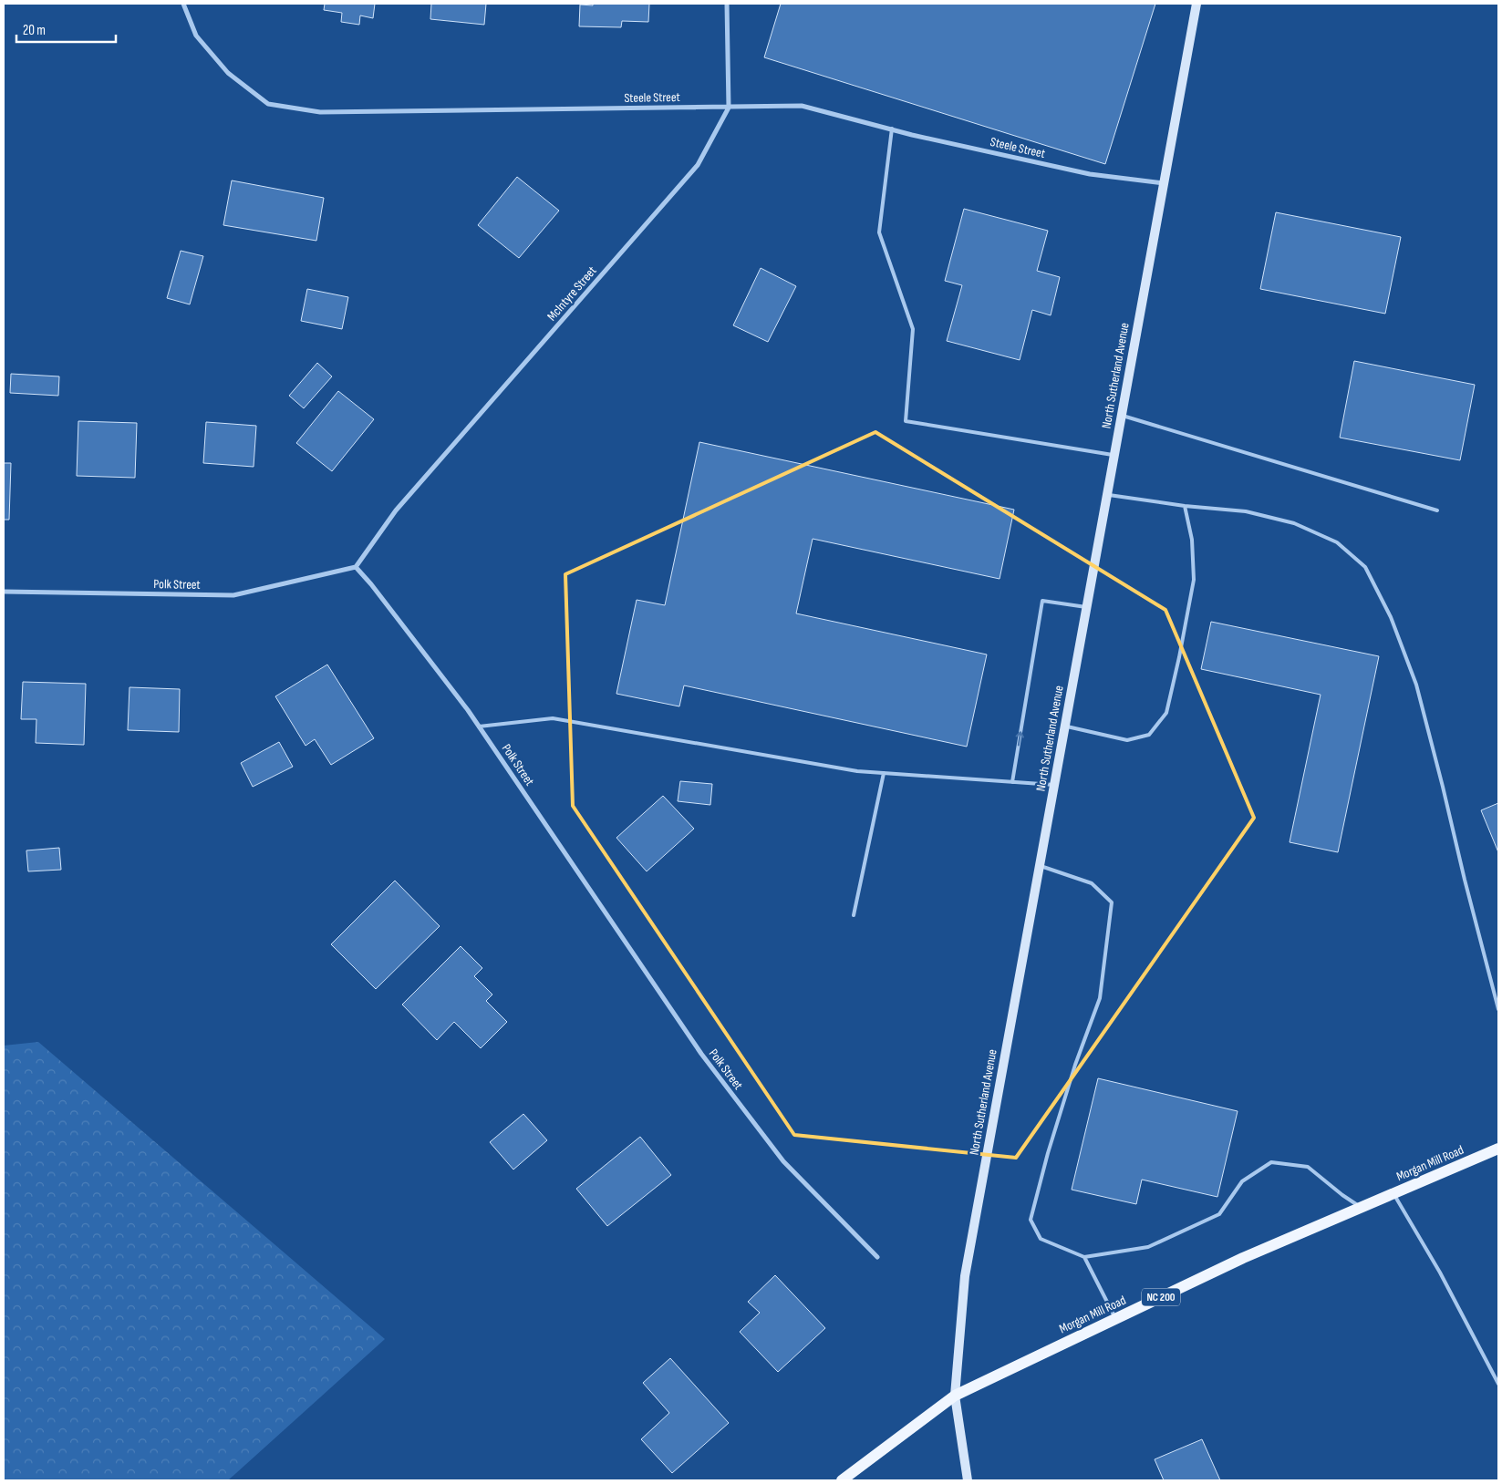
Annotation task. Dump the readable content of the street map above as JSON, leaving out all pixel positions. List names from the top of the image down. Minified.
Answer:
{"streets":{"main road":["Morgan Mill Road","NC 200"],"street":["Steele Street","McIntyre Street","North Sutherland Avenue","Polk Street"]},"crossings":[["Steele Street","McIntyre Street"],["Steele Street","North Sutherland Avenue"],["McIntyre Street","Polk Street"],["North Sutherland Avenue","Morgan Mill Road"]],"scale_bar":"20 m"}
